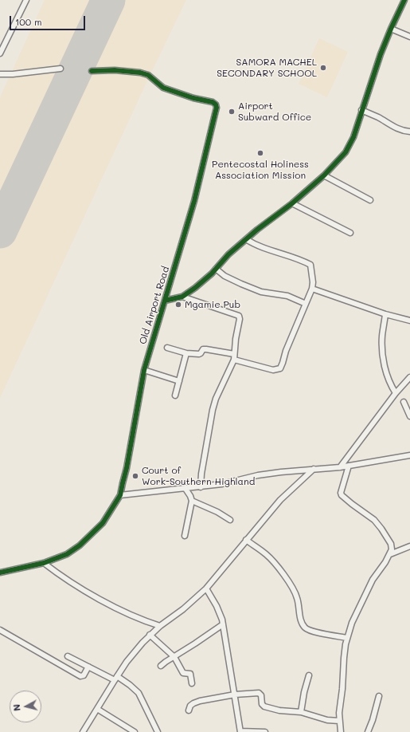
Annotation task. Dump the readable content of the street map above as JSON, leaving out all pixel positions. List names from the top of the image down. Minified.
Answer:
{"streets":{"street":["Old Airport Road"]},"places":["SAMORA MACHEL SECONDARY SCHOOL","Airport Subward Office","Pentecostal Holiness Association Mission","Mgamie Pub","Court of Work-Southern Highland"],"scale_bar":"100 m","north":"left"}
